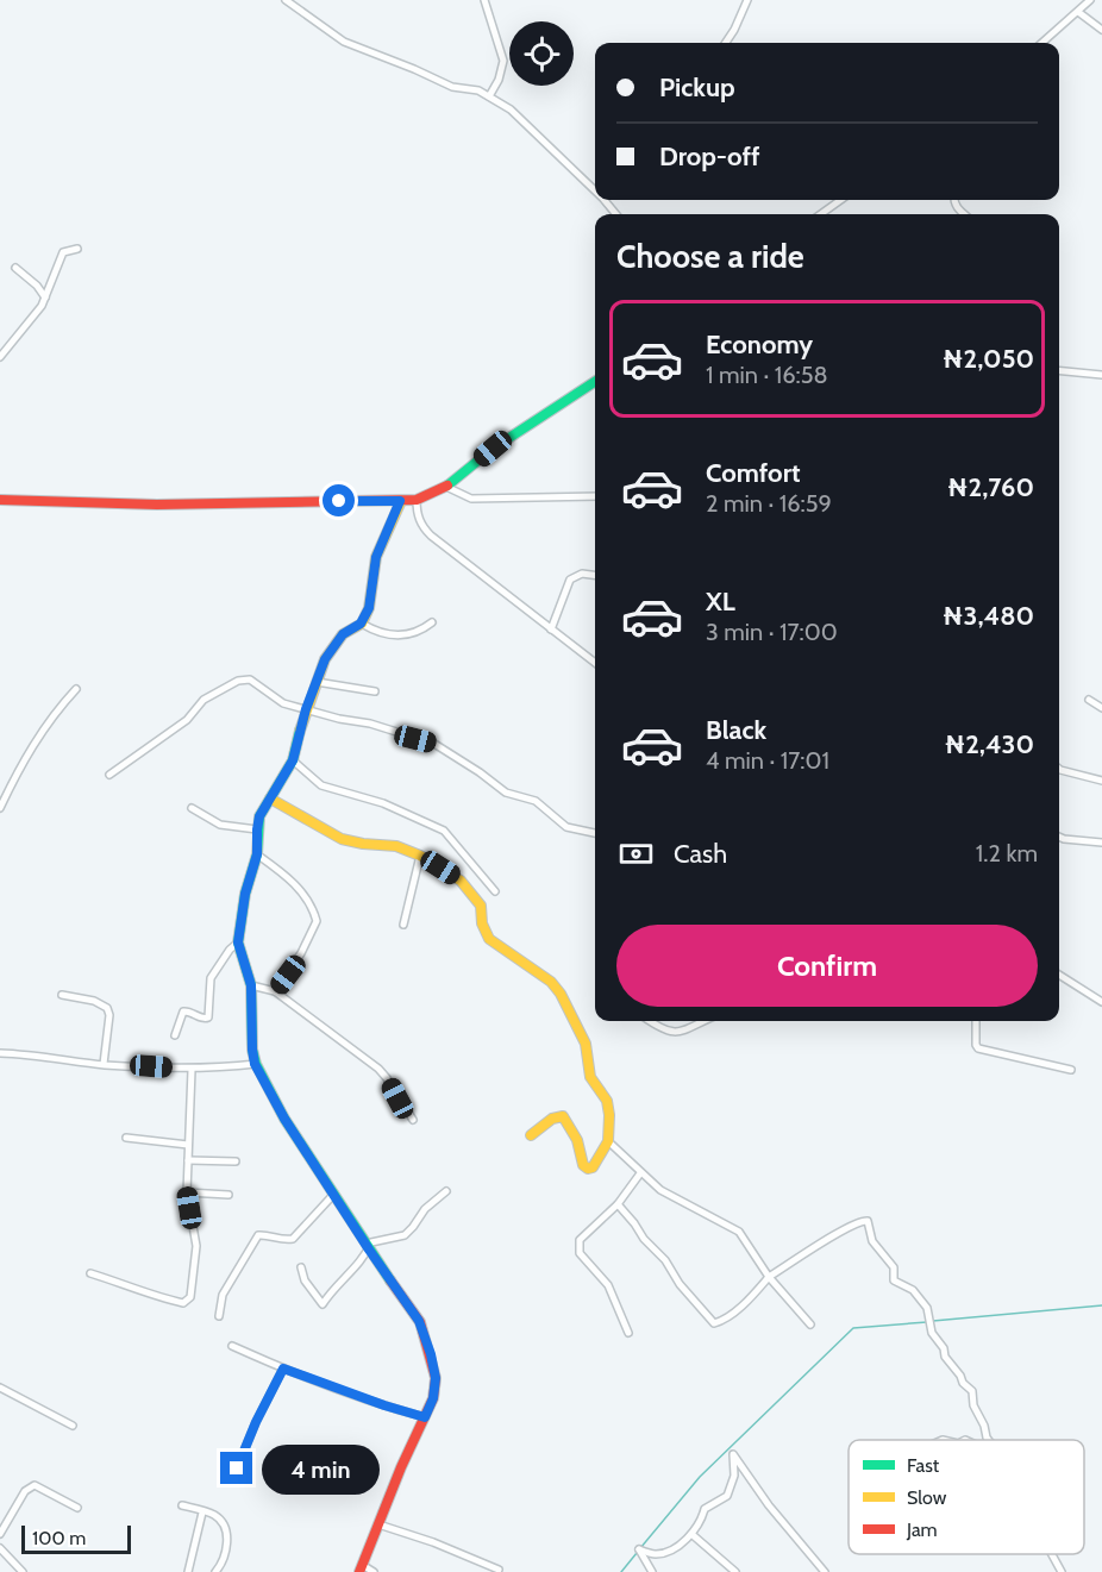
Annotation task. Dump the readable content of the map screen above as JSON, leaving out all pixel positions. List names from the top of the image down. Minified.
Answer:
{"legend":["Fast","Slow","Jam"],"scale_bar":"100 m","page":{"banner":["Pickup","Drop-off"],"heading":"Choose a ride","list":[{"name":"Economy","note":"1 min · 16:58","value":"₦2,050"},{"name":"Comfort","note":"2 min · 16:59","value":"₦2,760"},{"name":"XL","note":"3 min · 17:00","value":"₦3,480"},{"name":"Black","note":"4 min · 17:01","value":"₦2,430"}],"pay":["Cash","1.2 km"],"buttons":"Confirm","bubble":"4 min","scale":"100 m"}}
